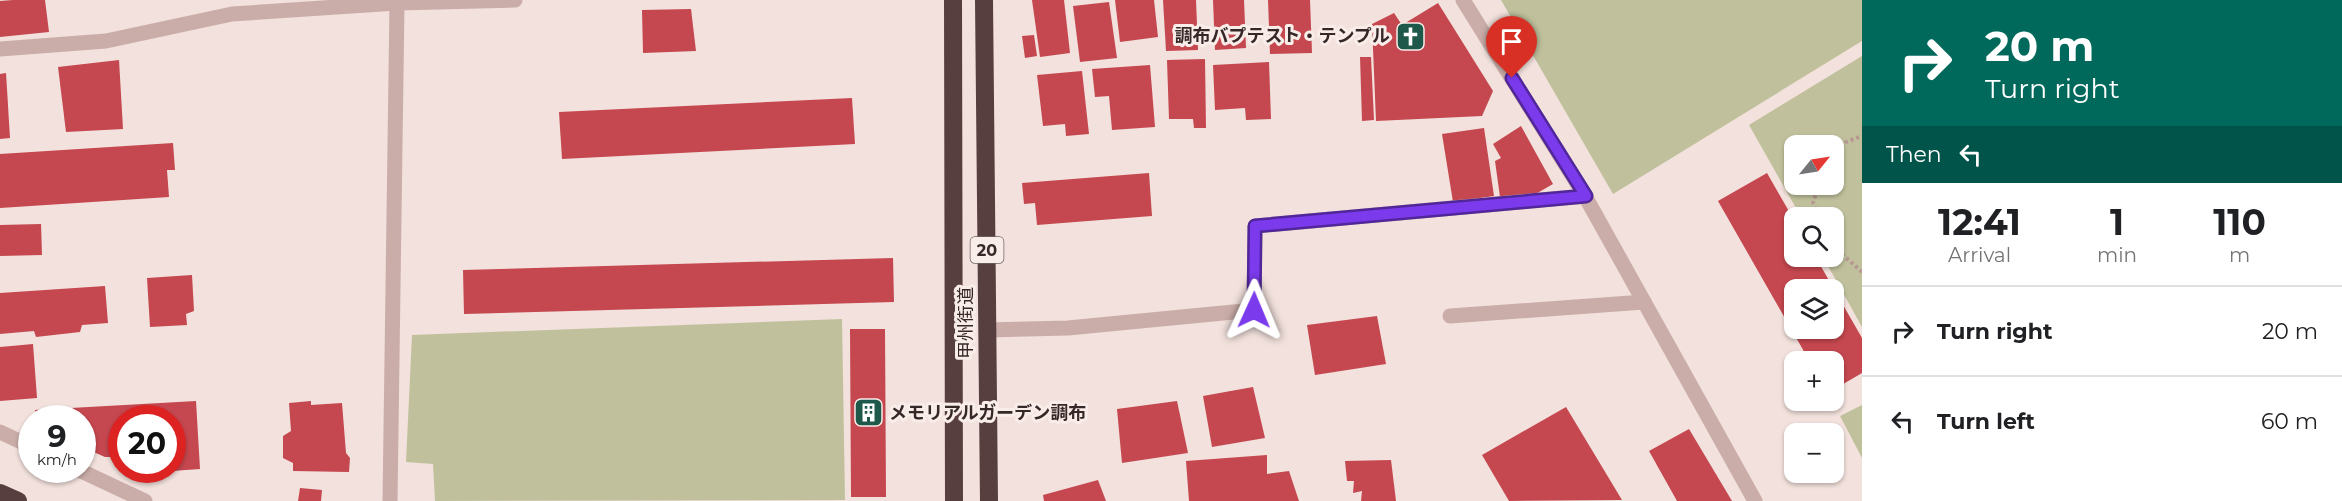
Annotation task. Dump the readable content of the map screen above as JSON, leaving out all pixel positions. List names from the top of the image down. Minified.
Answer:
{"streets":{"highway":["20","甲州街道"]},"places":{"church":["調布バプテスト・テンプル"],"building":["メモリアルガーデン調布"]},"north":"top right","page":{"turn":["20 m","Turn right"],"then":"Then","map_buttons":["+","−"],"eta":["12:41","Arrival","1","min","110","m"],"list":[{"name":"Turn right","value":"20 m"},{"name":"Turn left","value":"60 m"}],"speed":"9 km/h","limit":"20"}}
